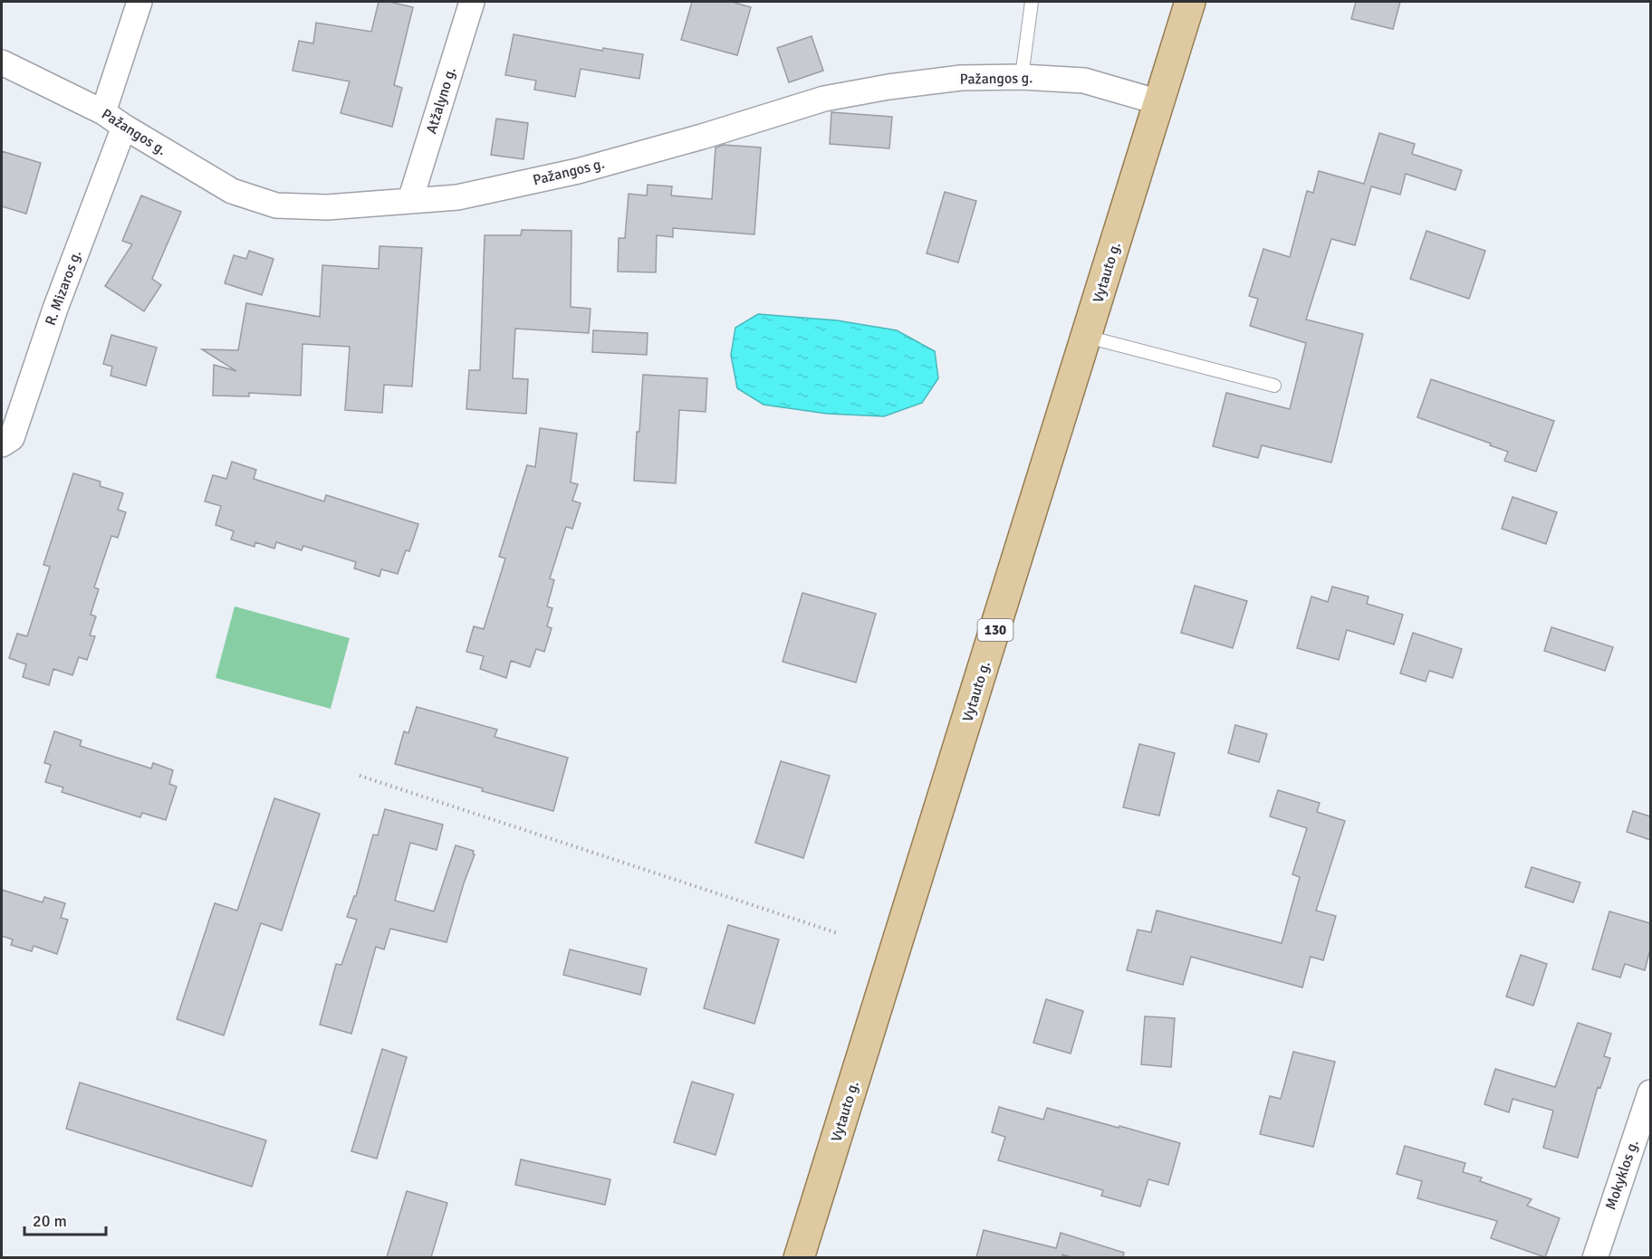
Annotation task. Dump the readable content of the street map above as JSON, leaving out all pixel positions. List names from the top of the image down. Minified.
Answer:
{"streets":{"main road":["Vytauto g.","130"],"street":["Pažangos g.","Atžalyno g.","R. Mizaros g.","Mokyklos g."]},"crossings":[["Pažangos g.","Atžalyno g."],["Pažangos g.","Vytauto g."],["Pažangos g.","R. Mizaros g."]],"scale_bar":"20 m"}
